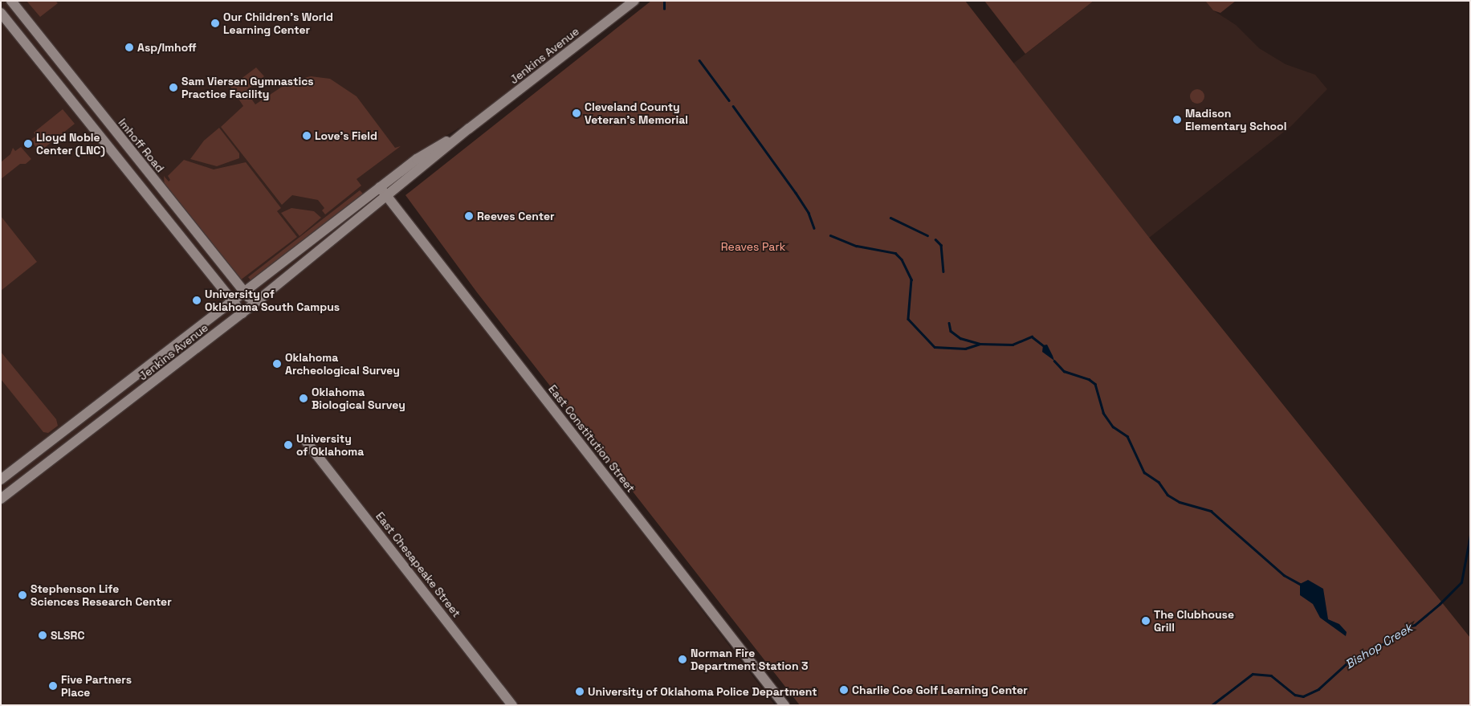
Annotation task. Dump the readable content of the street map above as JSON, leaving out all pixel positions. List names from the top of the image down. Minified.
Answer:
{"streets":{"main road":["Jenkins Avenue","Imhoff Road","East Constitution Street","East Chesapeake Street"]},"crossings":[["Jenkins Avenue","Imhoff Road"],["Jenkins Avenue","East Constitution Street"]],"water":["Bishop Creek"],"parks":["Reaves Park"],"places":["Our Children’s World Learning Center","Asp/Imhoff","Sam Viersen Gymnastics Practice Facility","Cleveland County Veteran's Memorial","Madison Elementary School","Love's Field","Lloyd Noble Center (LNC)","Reeves Center","University of Oklahoma South Campus","Oklahoma Archeological Survey","Oklahoma Biological Survey","University of Oklahoma","Stephenson Life Sciences Research Center","The Clubhouse Grill","SLSRC","Norman Fire Department Station 3","Five Partners Place","Charlie Coe Golf Learning Center","University of Oklahoma Police Department"]}
